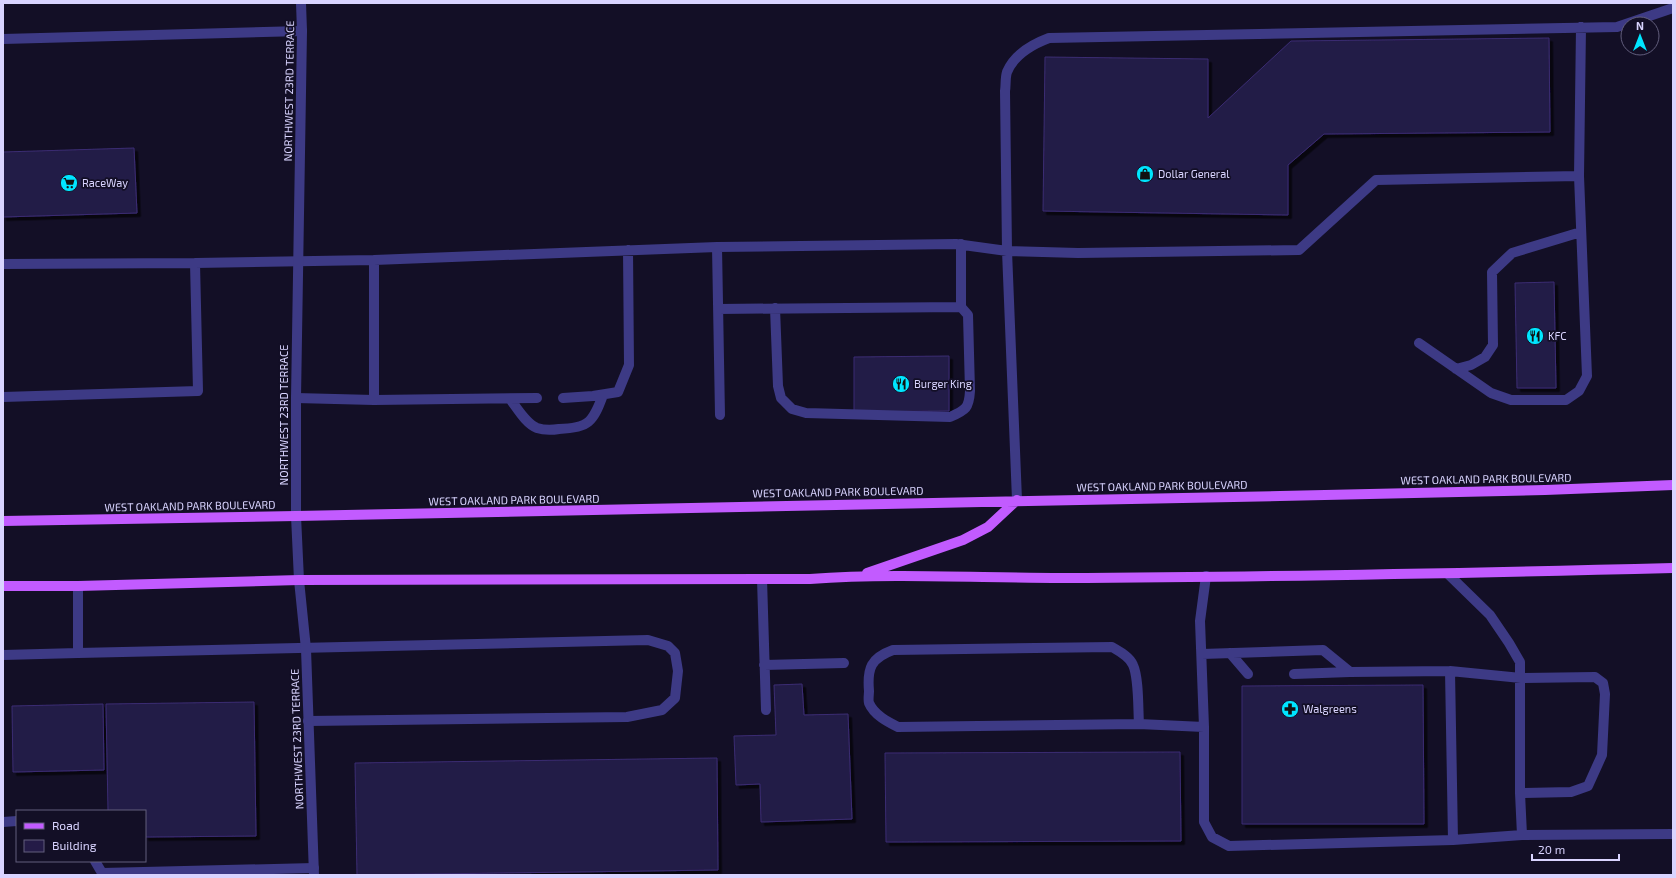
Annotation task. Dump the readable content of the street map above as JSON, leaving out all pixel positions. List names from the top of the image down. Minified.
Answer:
{"streets":{"main road":["WEST OAKLAND PARK BOULEVARD"],"street":["NORTHWEST 23RD TERRACE"]},"crossings":[["NORTHWEST 23RD TERRACE","WEST OAKLAND PARK BOULEVARD"]],"places":{"shop":["Dollar General"],"supermarket":["RaceWay"],"restaurant":["KFC","Burger King"],"pharmacy":["Walgreens"]},"legend":["Road","Building"],"scale_bar":"20 m","north":"top"}
